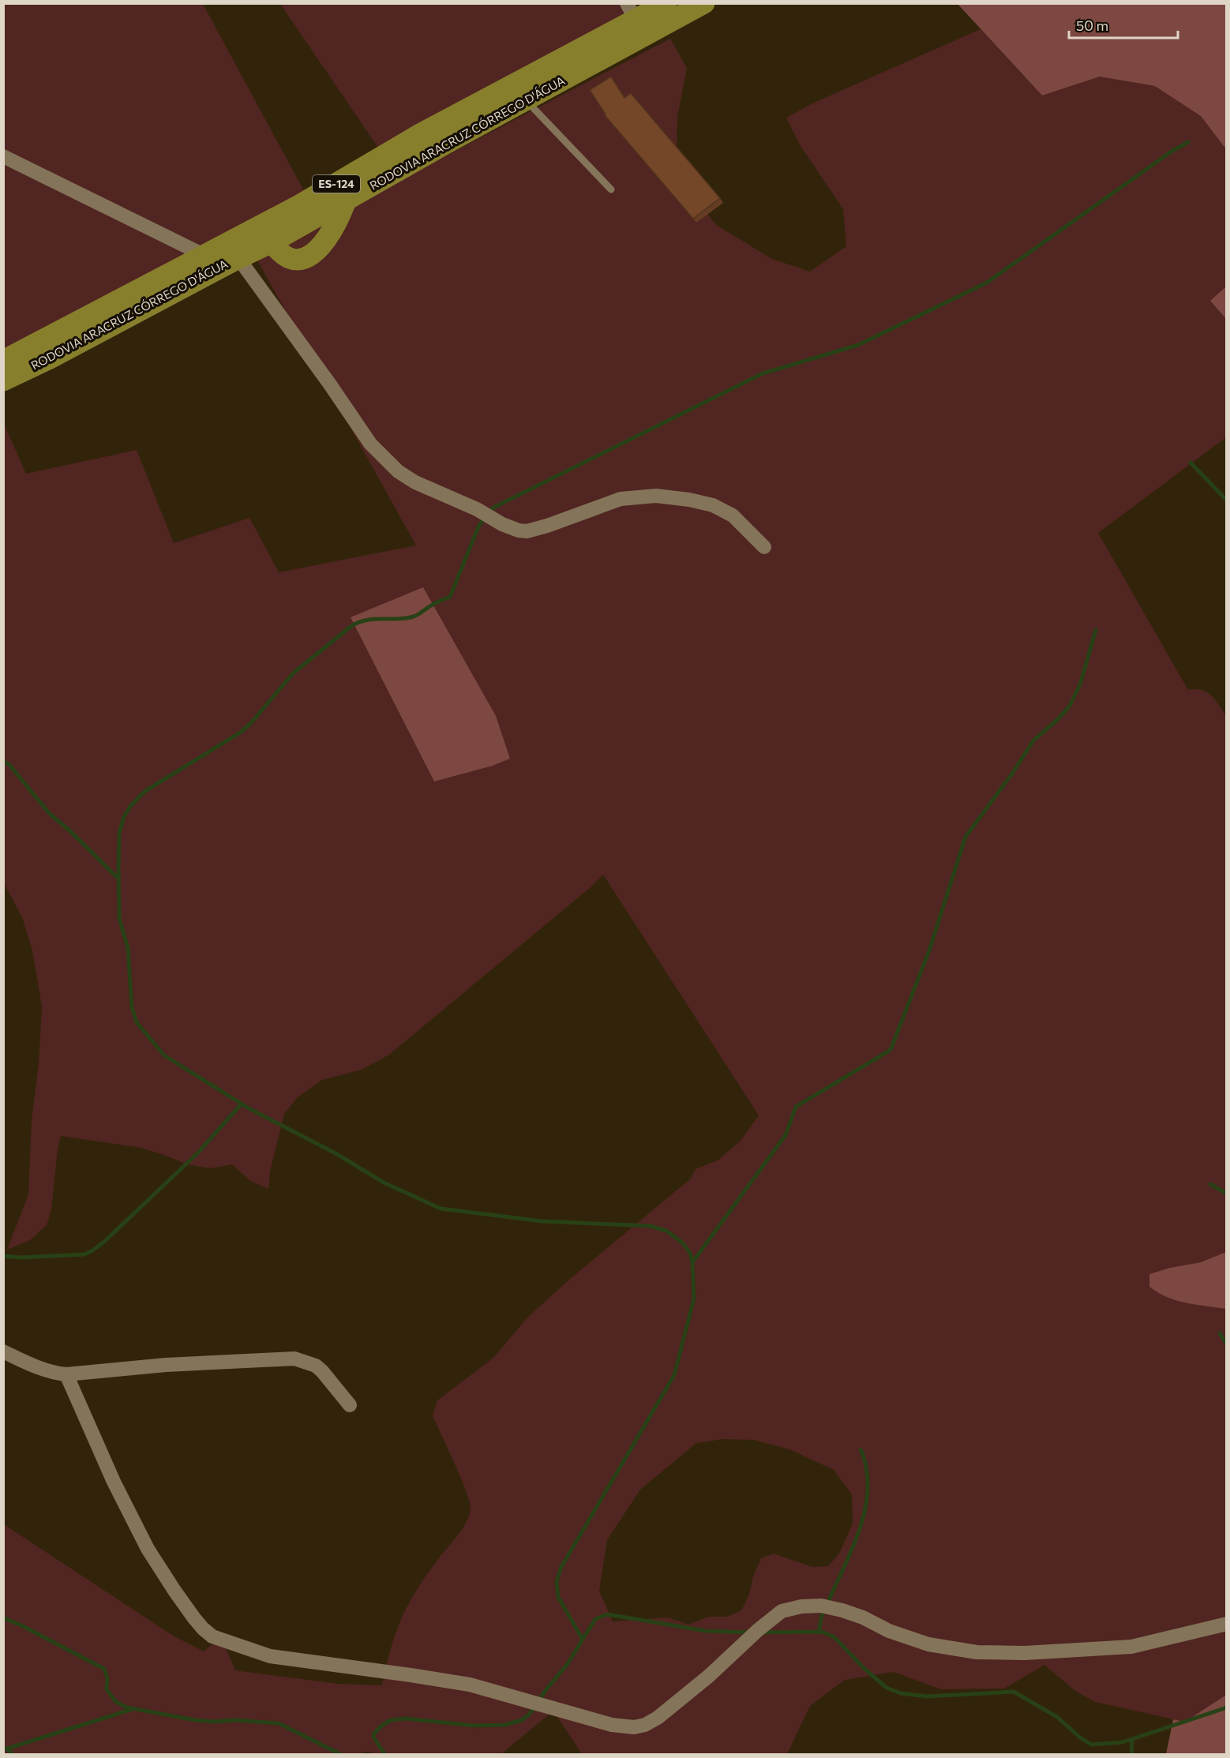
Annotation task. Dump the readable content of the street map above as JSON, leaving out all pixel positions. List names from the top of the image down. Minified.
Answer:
{"streets":{"main road":["RODOVIA ARACRUZ CÓRREGO D'ÁGUA","ES-124"]},"scale_bar":"50 m"}
